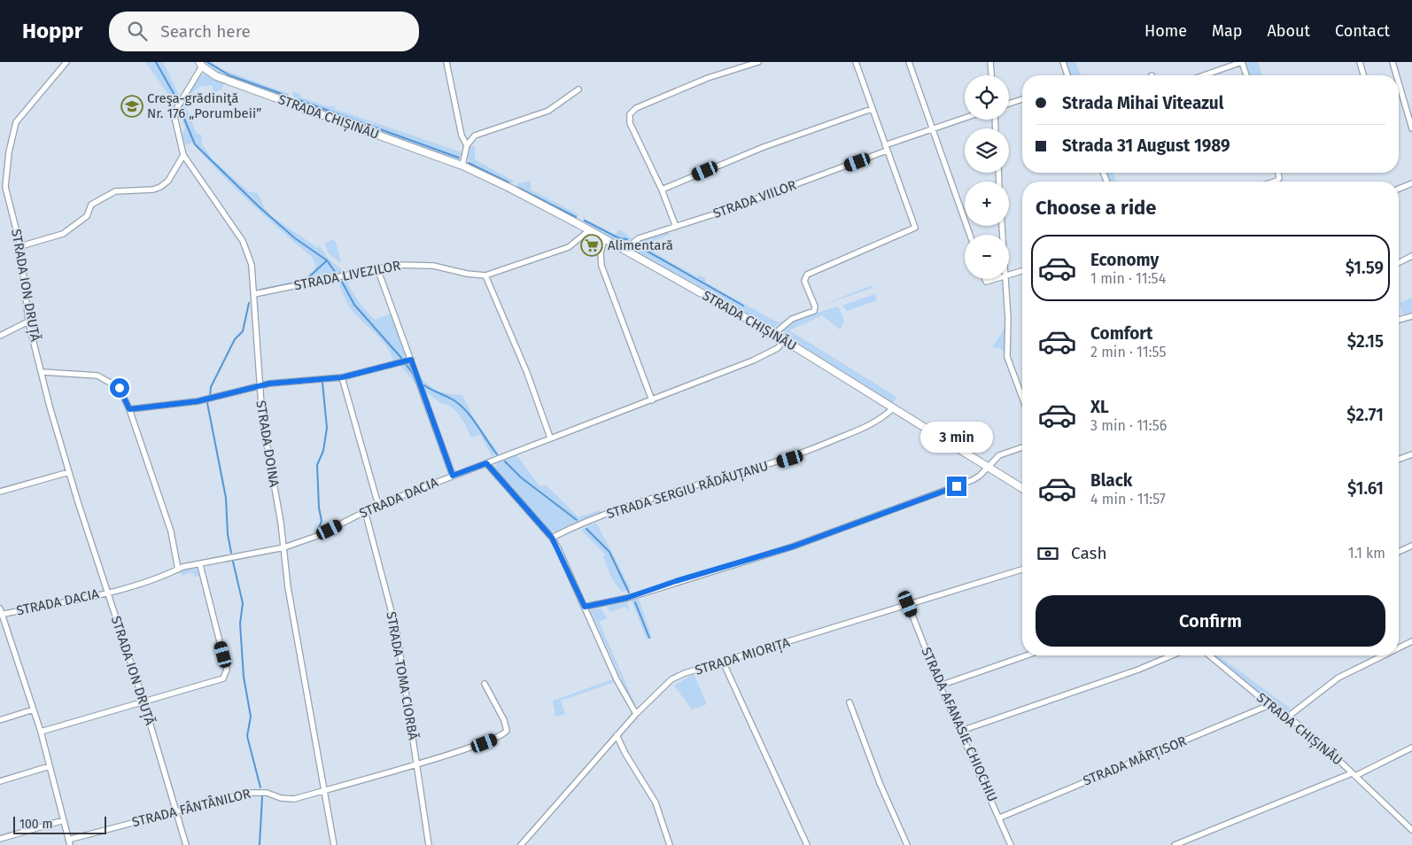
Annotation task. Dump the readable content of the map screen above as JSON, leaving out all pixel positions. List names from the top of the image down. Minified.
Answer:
{"streets":{"street":["STRADA CHIȘINĂU","STRADA VIILOR","STRADA LIVEZILOR","STRADA ION DRUȚĂ","STRADA DOINA","STRADA SERGIU RĂDĂUȚANU","STRADA DACIA","STRADA MIORIȚA","STRADA TOMA CIORBĂ","STRADA AFANASIE CHIOCHIU","STRADA MĂRȚISOR","STRADA FÂNTÂNILOR"]},"crossings":[["STRADA CHIȘINĂU","STRADA VIILOR"],["STRADA CHIȘINĂU","STRADA LIVEZILOR"],["STRADA CHIȘINĂU","STRADA DOINA"],["STRADA CHIȘINĂU","STRADA SERGIU RĂDĂUȚANU"],["STRADA CHIȘINĂU","STRADA DACIA"],["STRADA CHIȘINĂU","STRADA MĂRȚISOR"],["STRADA LIVEZILOR","STRADA DOINA"],["STRADA ION DRUȚĂ","STRADA DACIA"],["STRADA ION DRUȚĂ","STRADA FÂNTÂNILOR"],["STRADA DOINA","STRADA DACIA"],["STRADA DOINA","STRADA FÂNTÂNILOR"],["STRADA DACIA","STRADA TOMA CIORBĂ"],["STRADA MIORIȚA","STRADA AFANASIE CHIOCHIU"],["STRADA TOMA CIORBĂ","STRADA FÂNTÂNILOR"],["STRADA AFANASIE CHIOCHIU","STRADA MĂRȚISOR"]],"places":{"school or university":["Creşa-grădiniţă Nr. 176 „Porumbeii”"],"supermarket":["Alimentară"]},"scale_bar":"100 m","page":{"header":"Hoppr","search":"Search here","nav":["Home","Map","About","Contact"],"map_buttons":["+","−"],"banner":["Strada Mihai Viteazul","Strada 31 August 1989"],"heading":"Choose a ride","list":[{"name":"Economy","note":"1 min · 11:54","value":"$1.59"},{"name":"Comfort","note":"2 min · 11:55","value":"$2.15"},{"name":"XL","note":"3 min · 11:56","value":"$2.71"},{"name":"Black","note":"4 min · 11:57","value":"$1.61"}],"bubble":"3 min","pay":["Cash","1.1 km"],"buttons":"Confirm","scale":"100 m"}}
